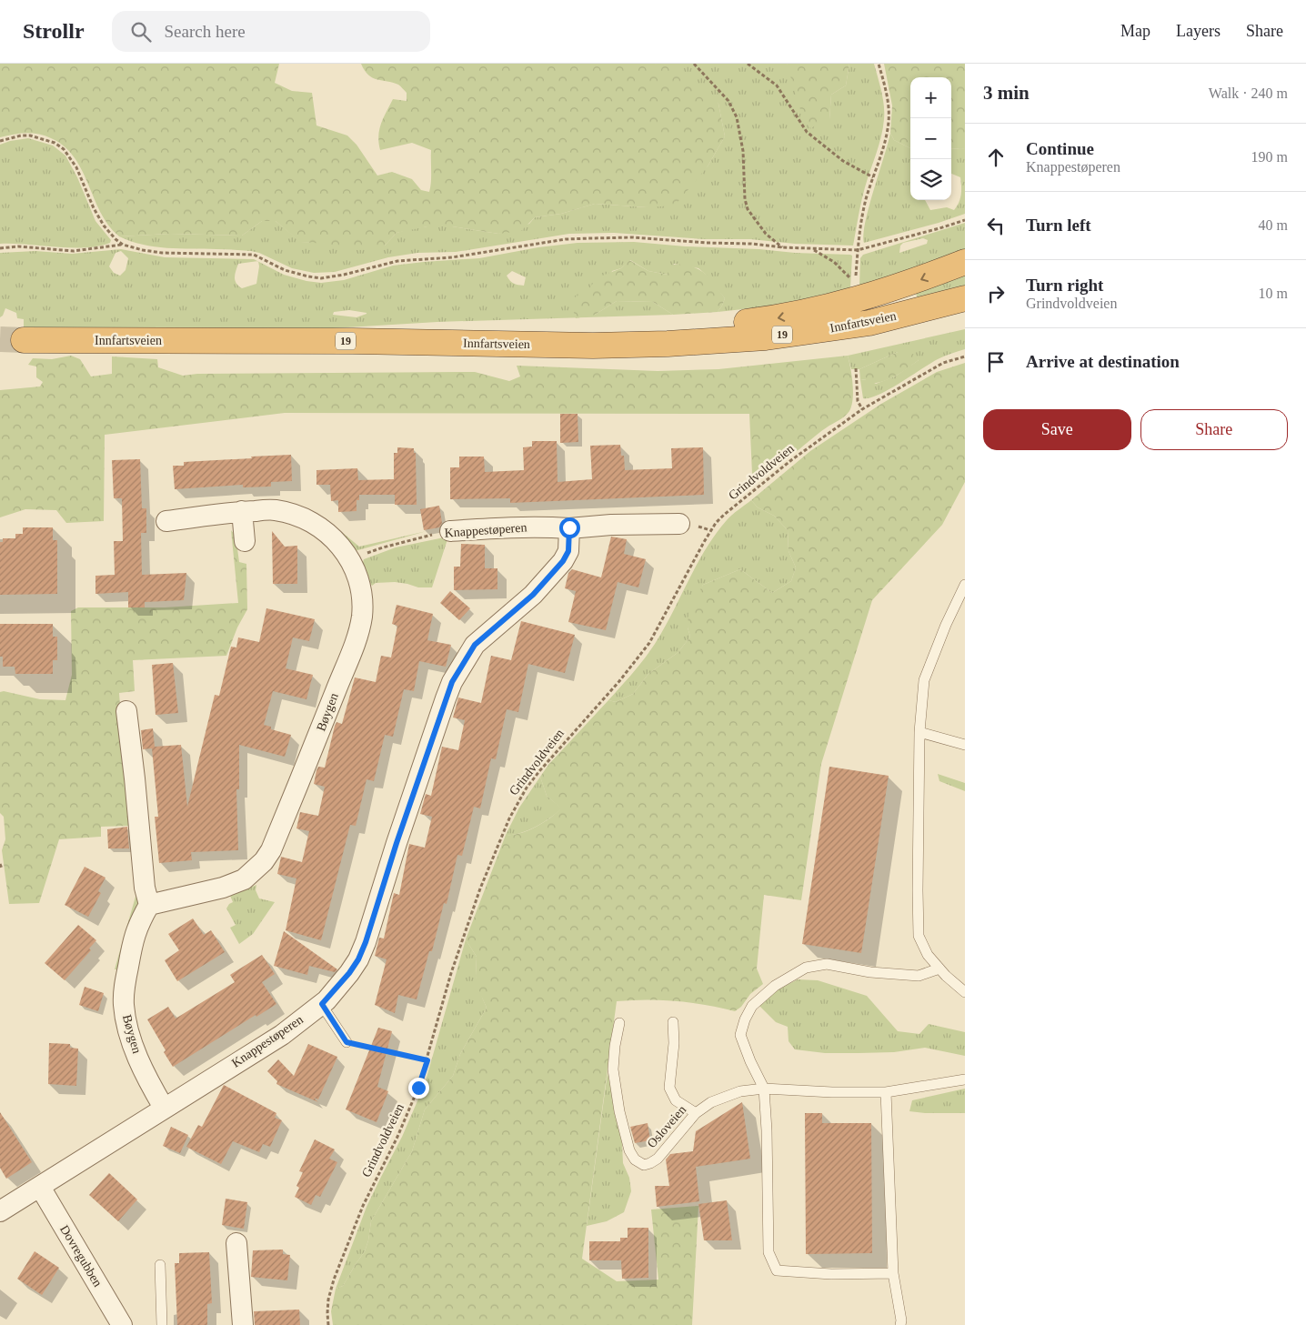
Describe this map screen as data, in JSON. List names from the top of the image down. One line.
{"streets":{"highway":["Innfartsveien","19"],"street":["Knappestøperen","Bøygen","Dovregubben"],"lane":["Osloveien"],"path":["Grindvoldveien"]},"crossings":[["Knappestøperen","Bøygen"],["Knappestøperen","Dovregubben"]],"page":{"header":"Strollr","search":"Search here","nav":["Map","Layers","Share"],"heading":["3 min","Walk · 240 m"],"map_buttons":["+","−"],"list":[["Continue","Knappestøperen","190 m"],["Turn left","40 m"],["Turn right","Grindvoldveien","10 m"],"Arrive at destination"],"buttons":["Save","Share"]}}
